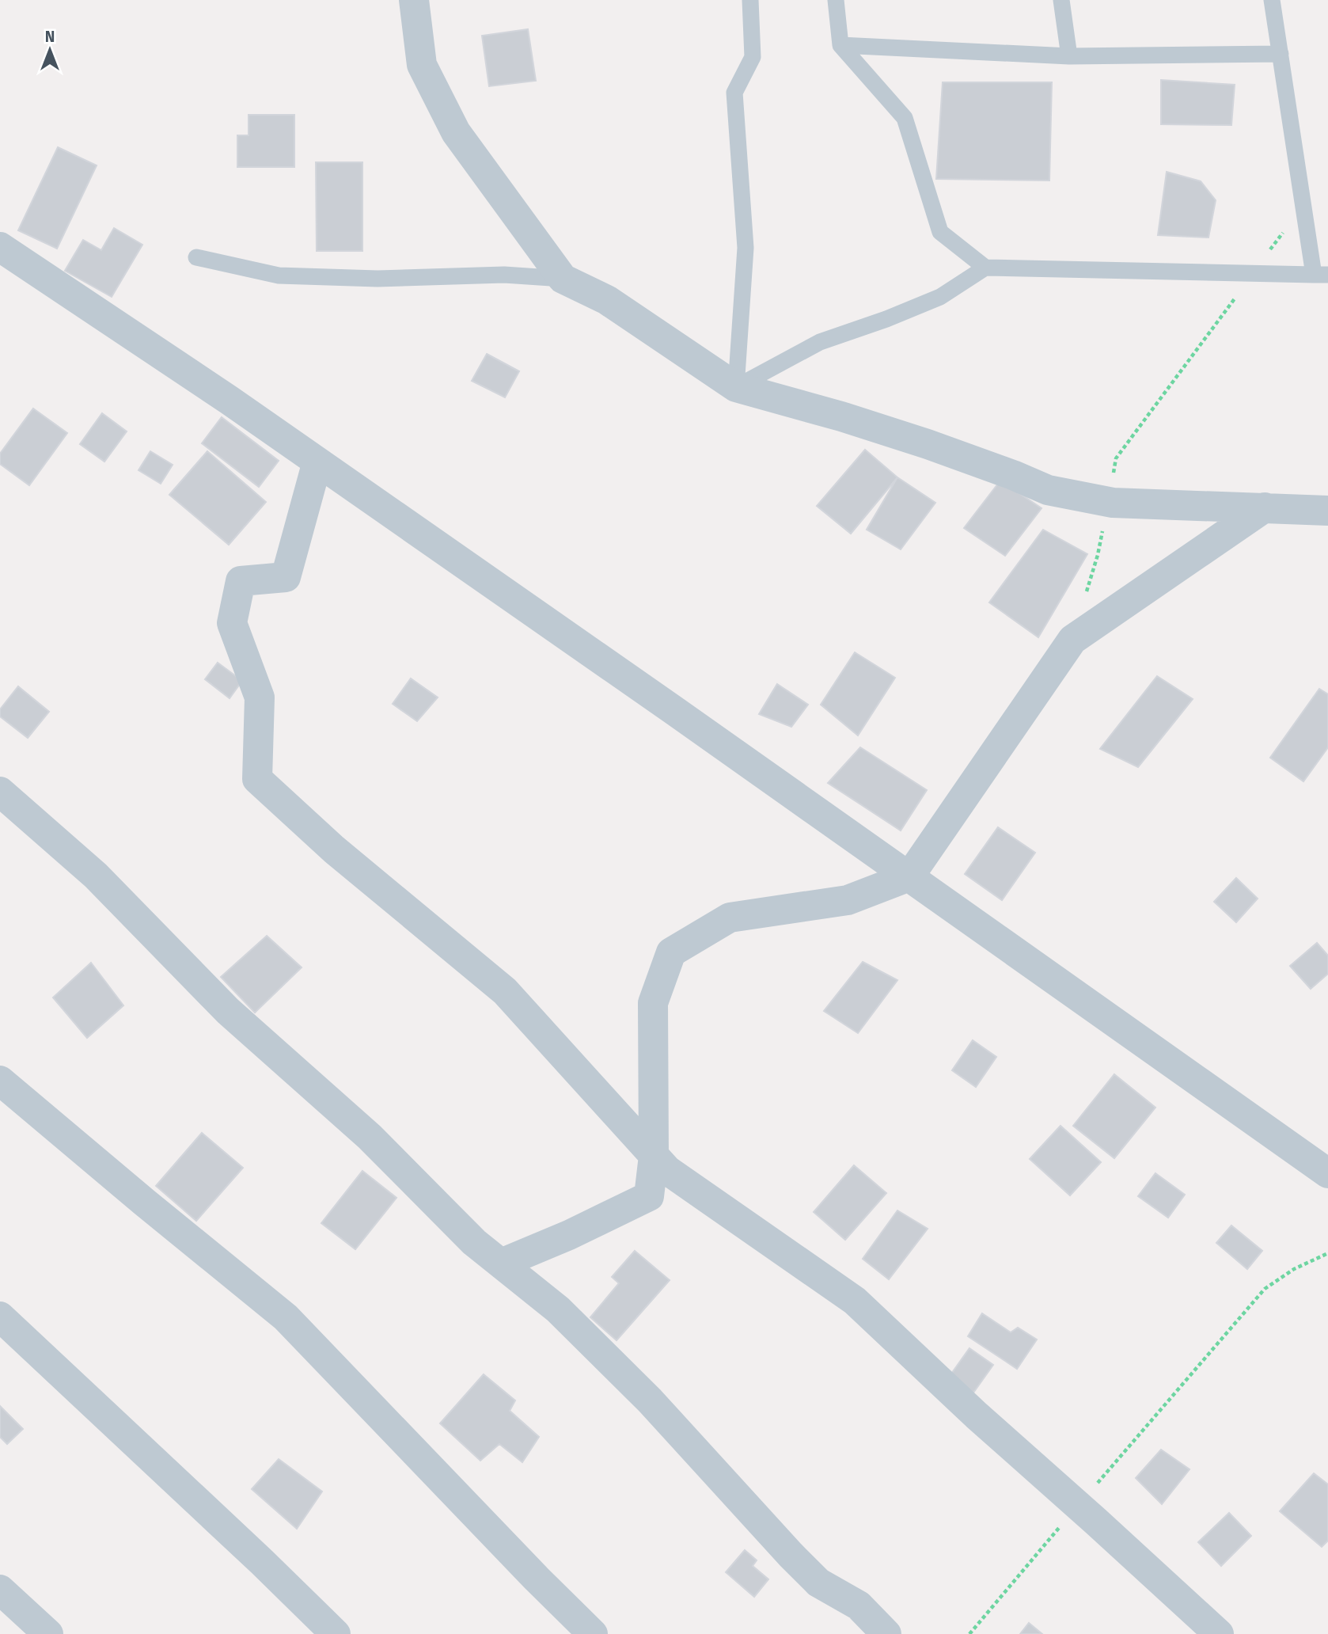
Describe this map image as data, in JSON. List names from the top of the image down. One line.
{"north":"top"}
